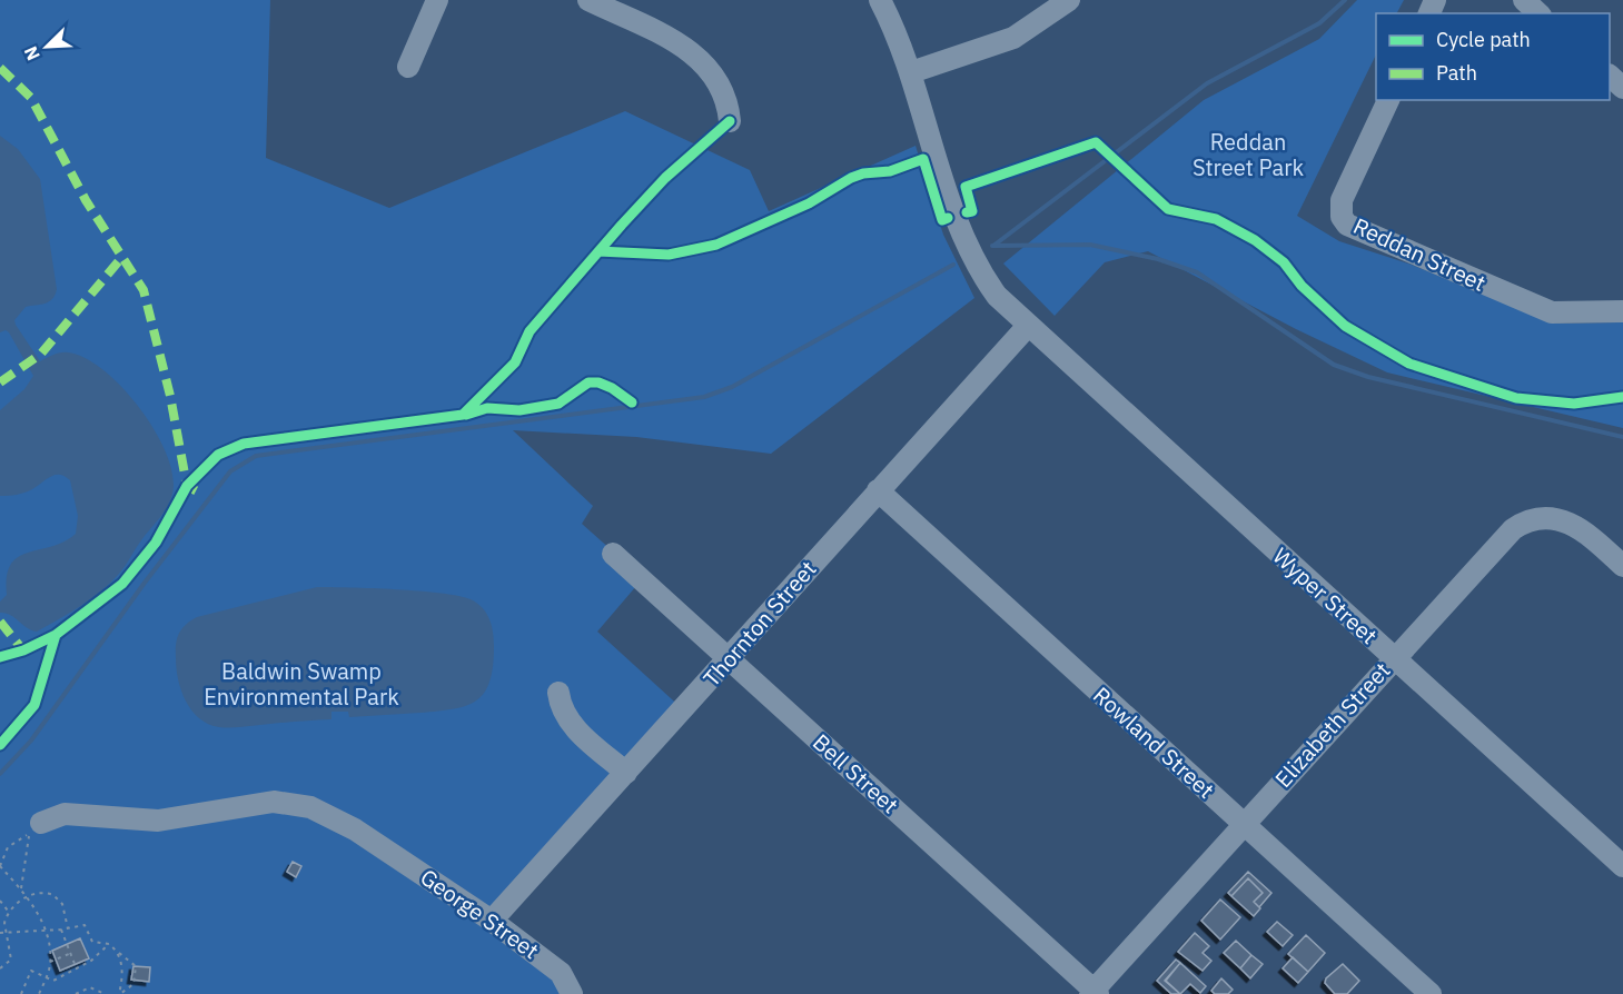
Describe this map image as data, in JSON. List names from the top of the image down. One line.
{"streets":{"street":["Reddan Street","Wyper Street","Thornton Street","Elizabeth Street","Rowland Street","Bell Street","George Street"]},"crossings":[["Wyper Street","Thornton Street"],["Wyper Street","Elizabeth Street"],["Thornton Street","Rowland Street"],["Thornton Street","Bell Street"],["Thornton Street","George Street"],["Elizabeth Street","Rowland Street"],["Elizabeth Street","Bell Street"]],"parks":["Reddan Street Park","Baldwin Swamp Environmental Park"],"legend":["Cycle path","Path"],"north":"bottom left"}
